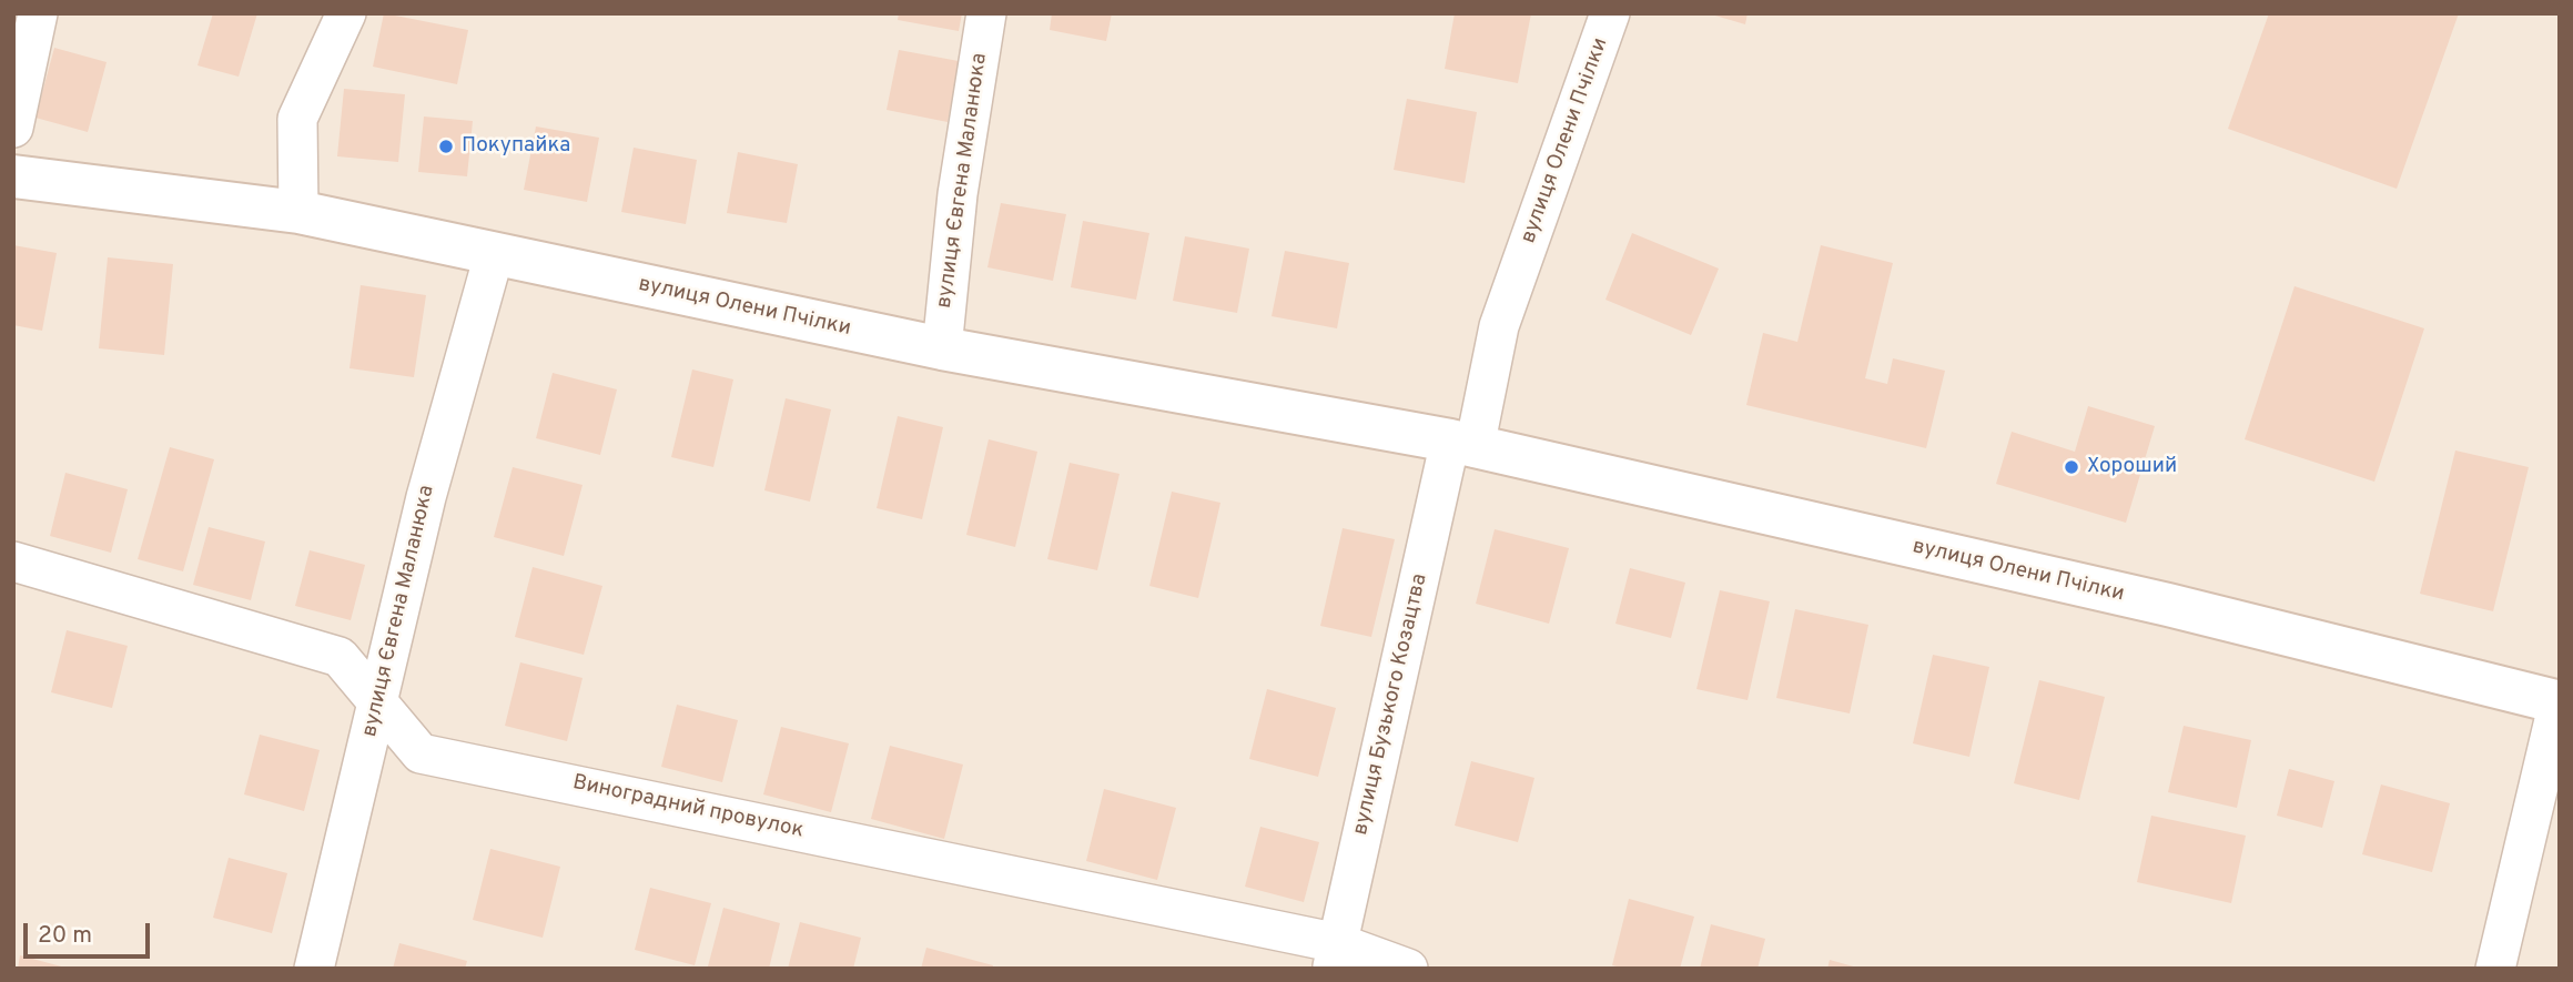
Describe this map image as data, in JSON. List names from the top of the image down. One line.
{"streets":{"street":["вулиця Олени Пчілки","вулиця Євгена Маланюка","вулиця Бузького Козацтва","Виноградний провулок"]},"crossings":[["вулиця Олени Пчілки","вулиця Євгена Маланюка"],["вулиця Олени Пчілки","вулиця Бузького Козацтва"],["вулиця Євгена Маланюка","Виноградний провулок"],["вулиця Бузького Козацтва","Виноградний провулок"]],"places":["Покупайка","Хороший"],"scale_bar":"20 m"}
